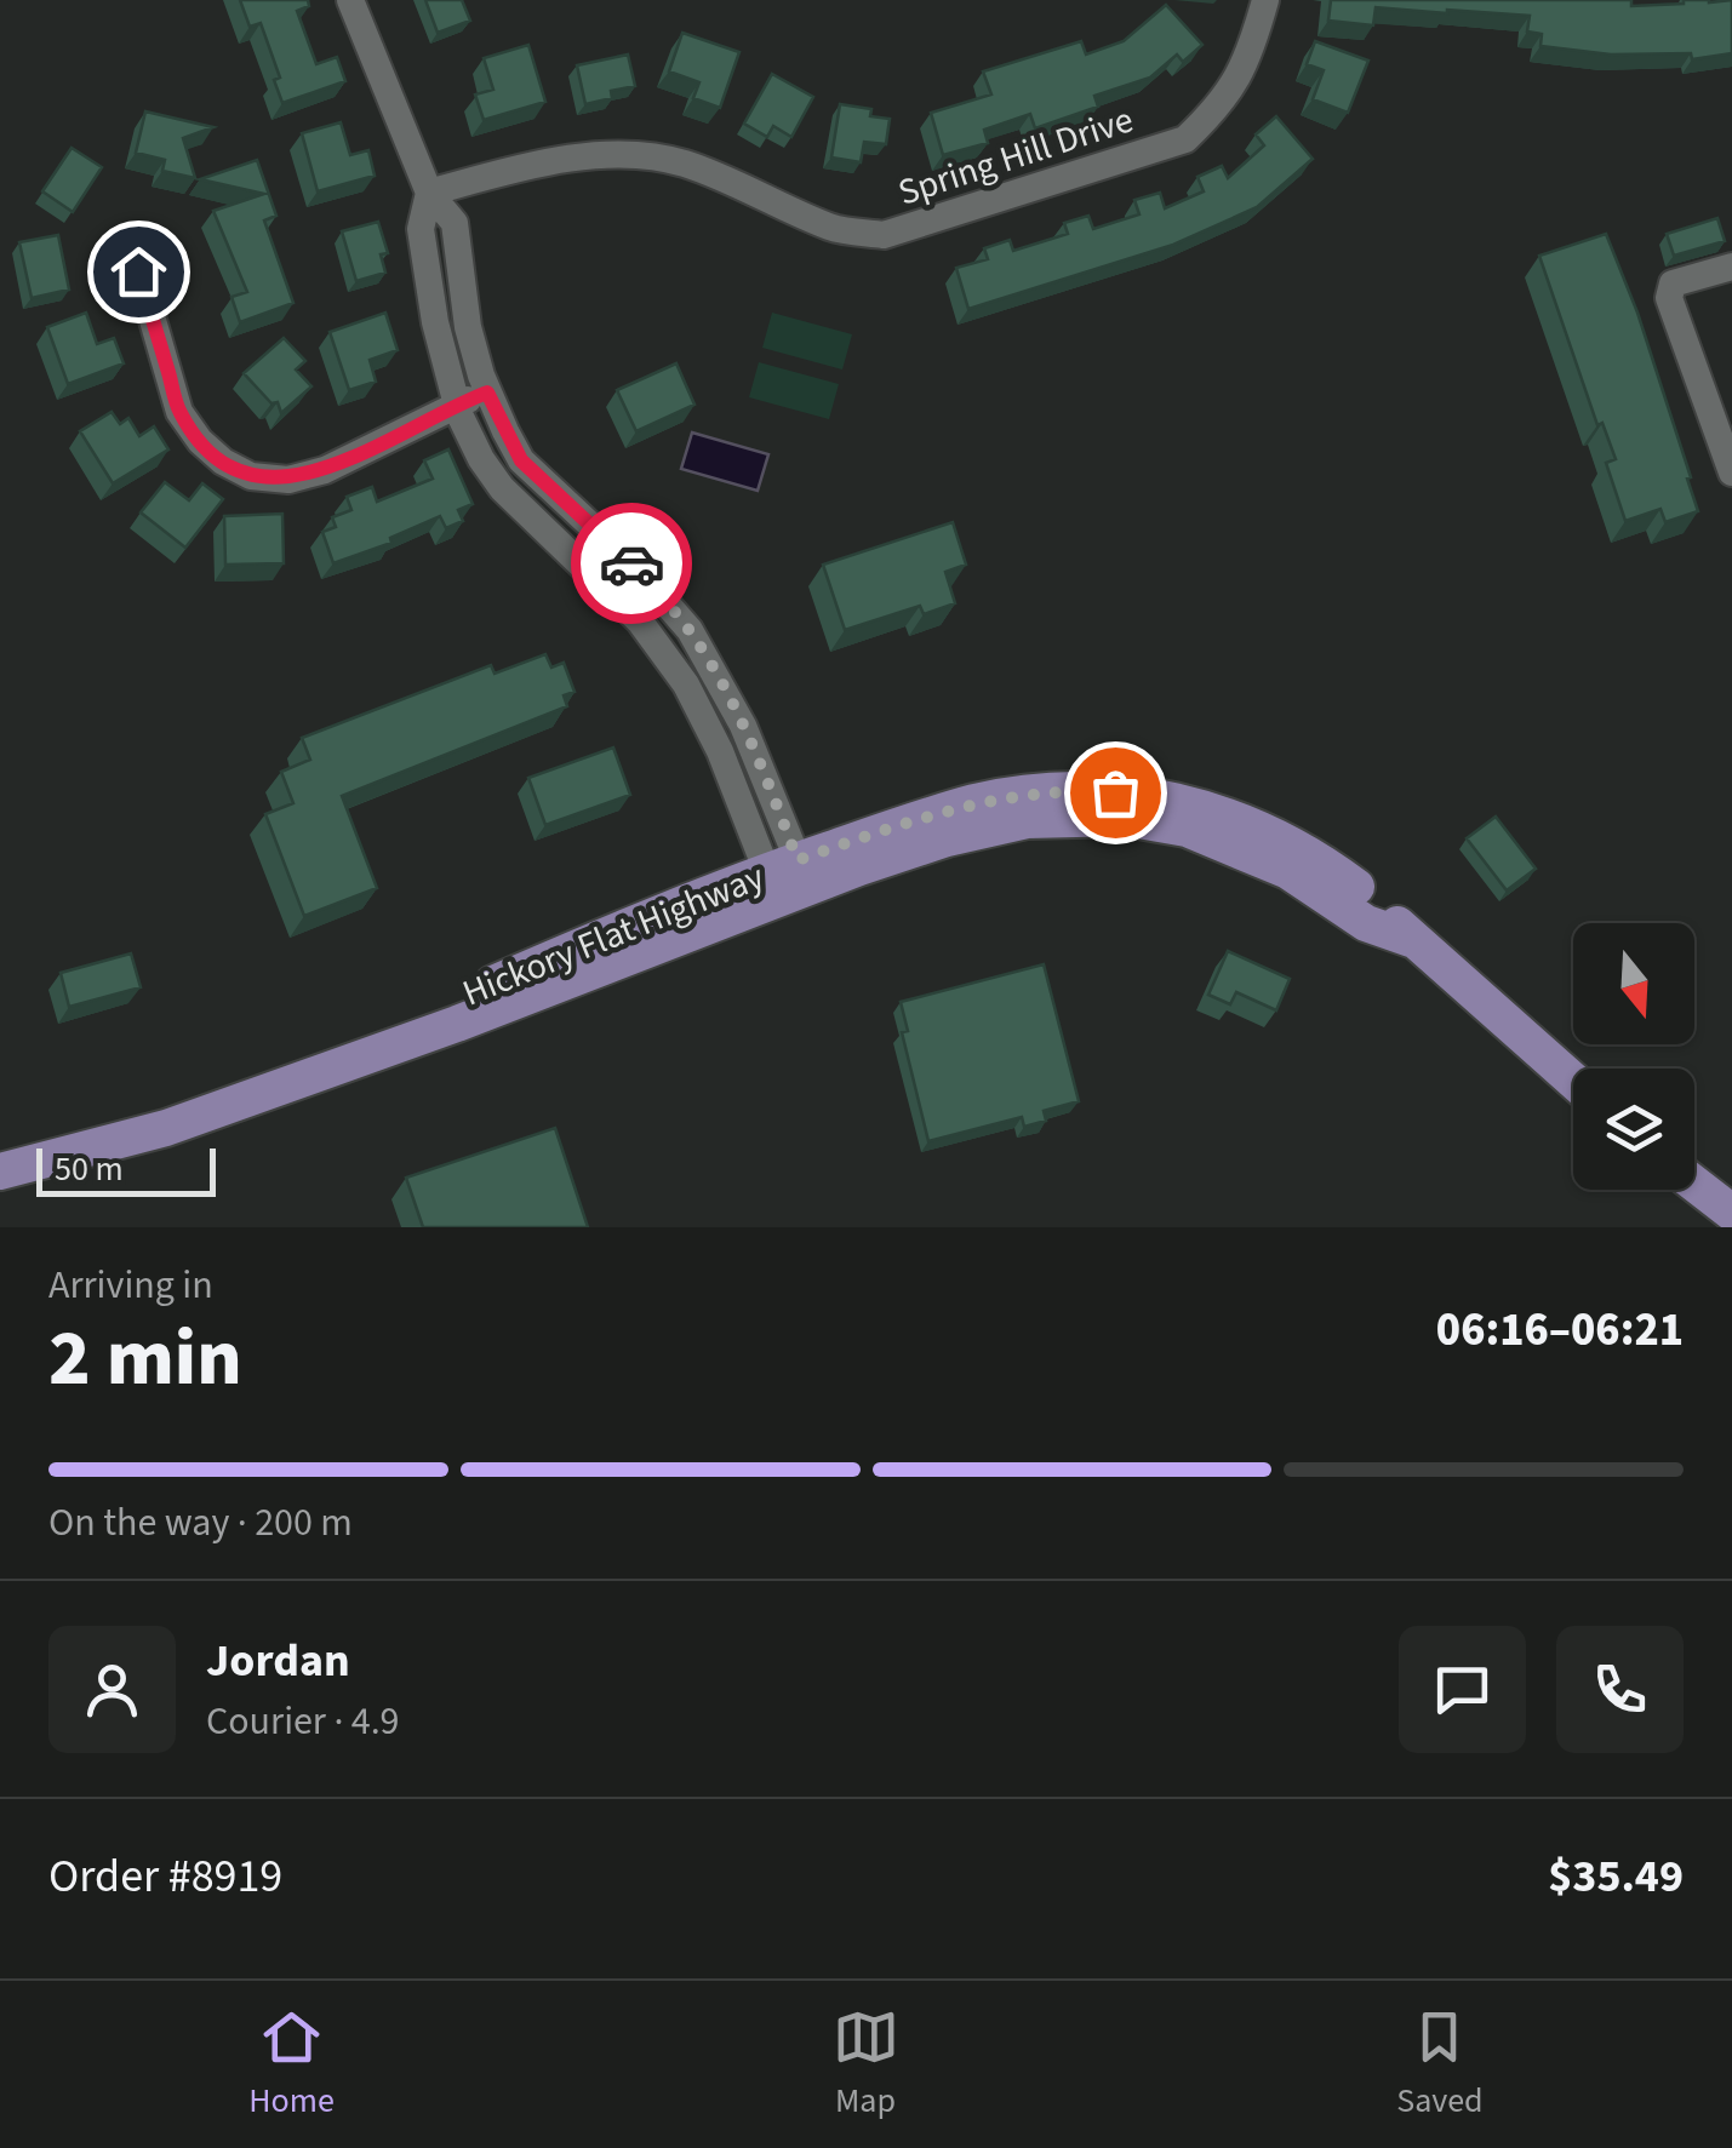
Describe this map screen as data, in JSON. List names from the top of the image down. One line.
{"streets":{"main road":["Hickory Flat Highway"],"street":["Spring Hill Drive"]},"scale_bar":"50 m","north":"bottom","page":{"scale":"50 m","heading":["2 min","Arriving in","06:16–06:21"],"panel":["Jordan","Courier · 4.9","Order #8919","$35.49"],"bar":"On the way · 200 m","tabs":["Home","Map","Saved"]}}
